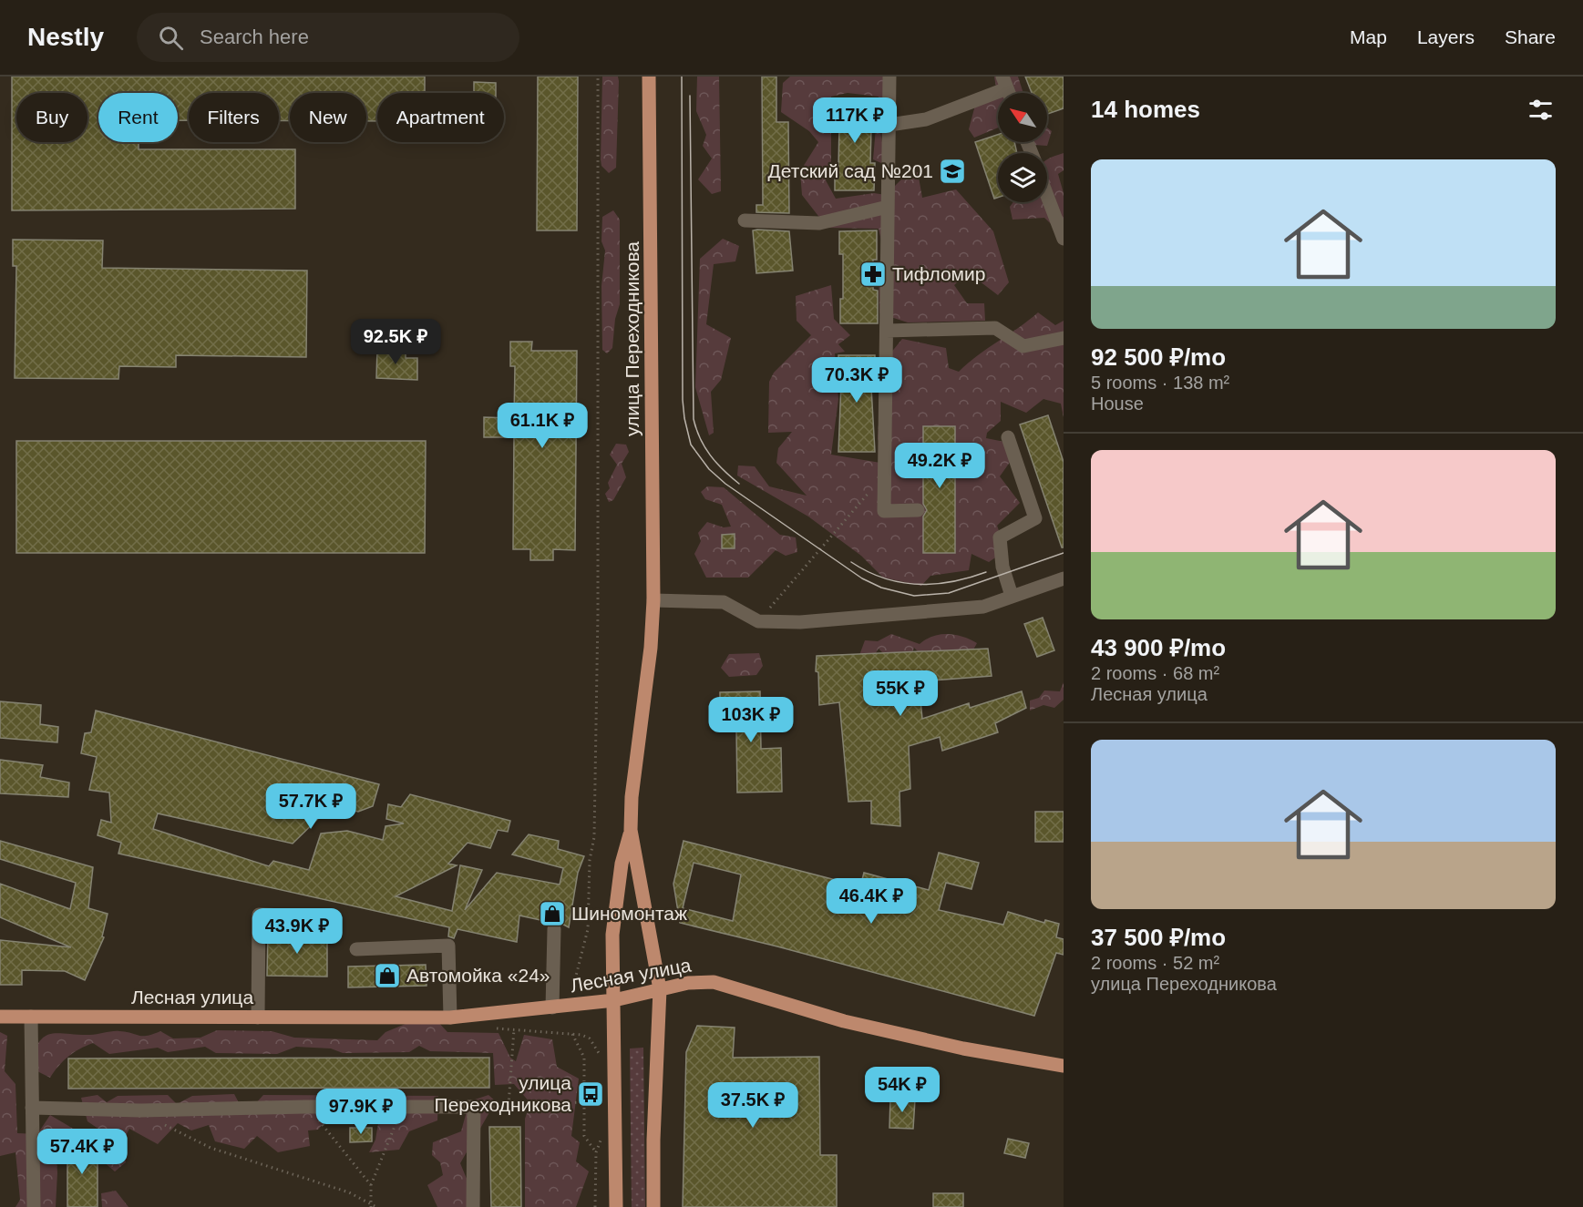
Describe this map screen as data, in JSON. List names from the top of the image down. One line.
{"streets":{"main road":["улица Переходникова","Лесная улица"]},"places":{"school or university":["Детский сад №201"],"pharmacy":["Тифломир"],"shop":["Шиномонтаж","Автомойка «24»"],"bus stop":["улица Переходникова"]},"north":"top left","page":{"header":"Nestly","search":"Search here","nav":["Map","Layers","Share"],"heading":"14 homes","chip":["Buy","Rent","Filters","New","Apartment"],"price":["117K ₽","92.5K ₽","70.3K ₽","61.1K ₽","49.2K ₽","55K ₽","103K ₽","57.7K ₽","46.4K ₽","43.9K ₽","54K ₽","37.5K ₽","97.9K ₽","57.4K ₽"],"list":[{"name":"92 500 ₽/mo","note":"5 rooms · 138 m² · House"},{"name":"43 900 ₽/mo","note":"2 rooms · 68 m² · Лесная улица"},{"name":"37 500 ₽/mo","note":"2 rooms · 52 m² · улица Переходникова"}]}}
